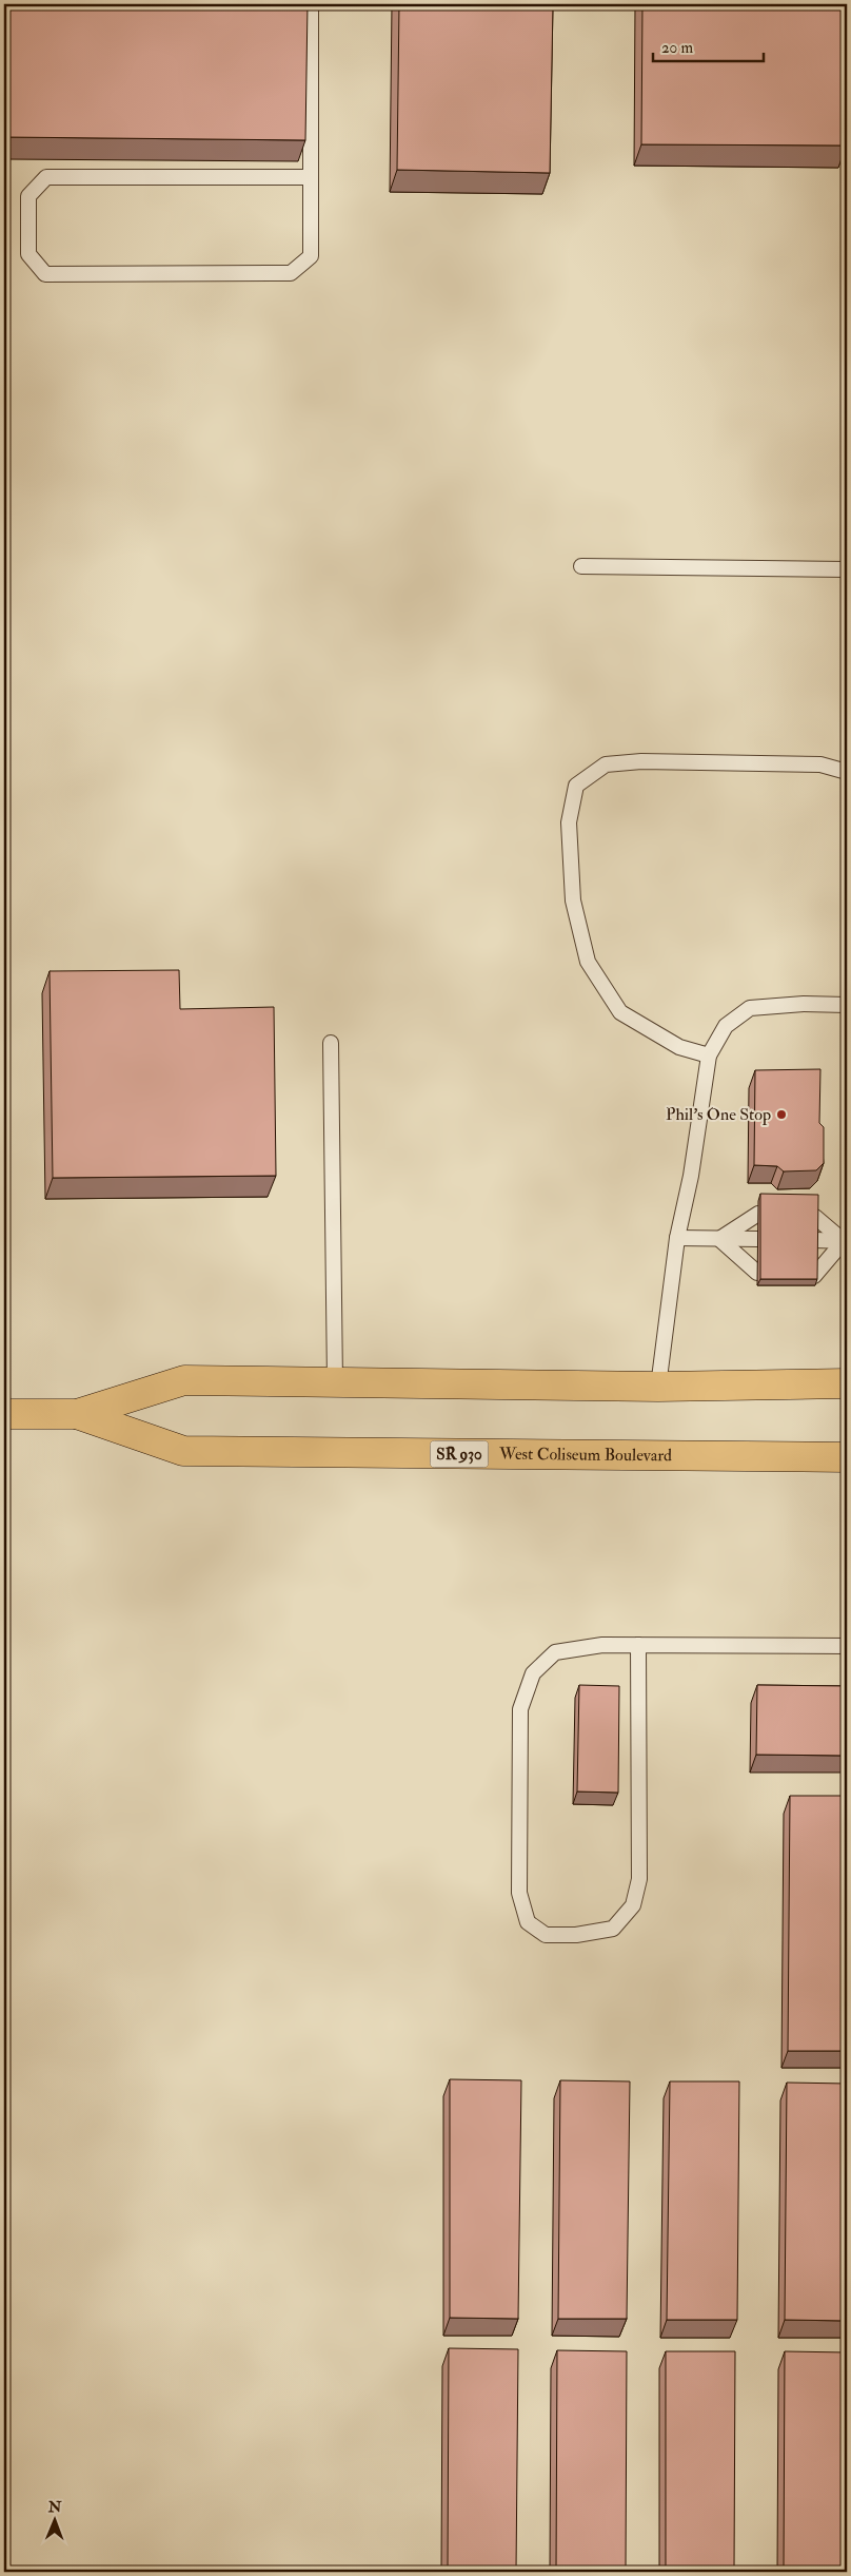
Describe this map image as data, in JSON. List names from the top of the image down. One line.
{"streets":{"highway":["SR 930","West Coliseum Boulevard"]},"places":["Phil's One Stop"],"scale_bar":"20 m","north":"top"}
